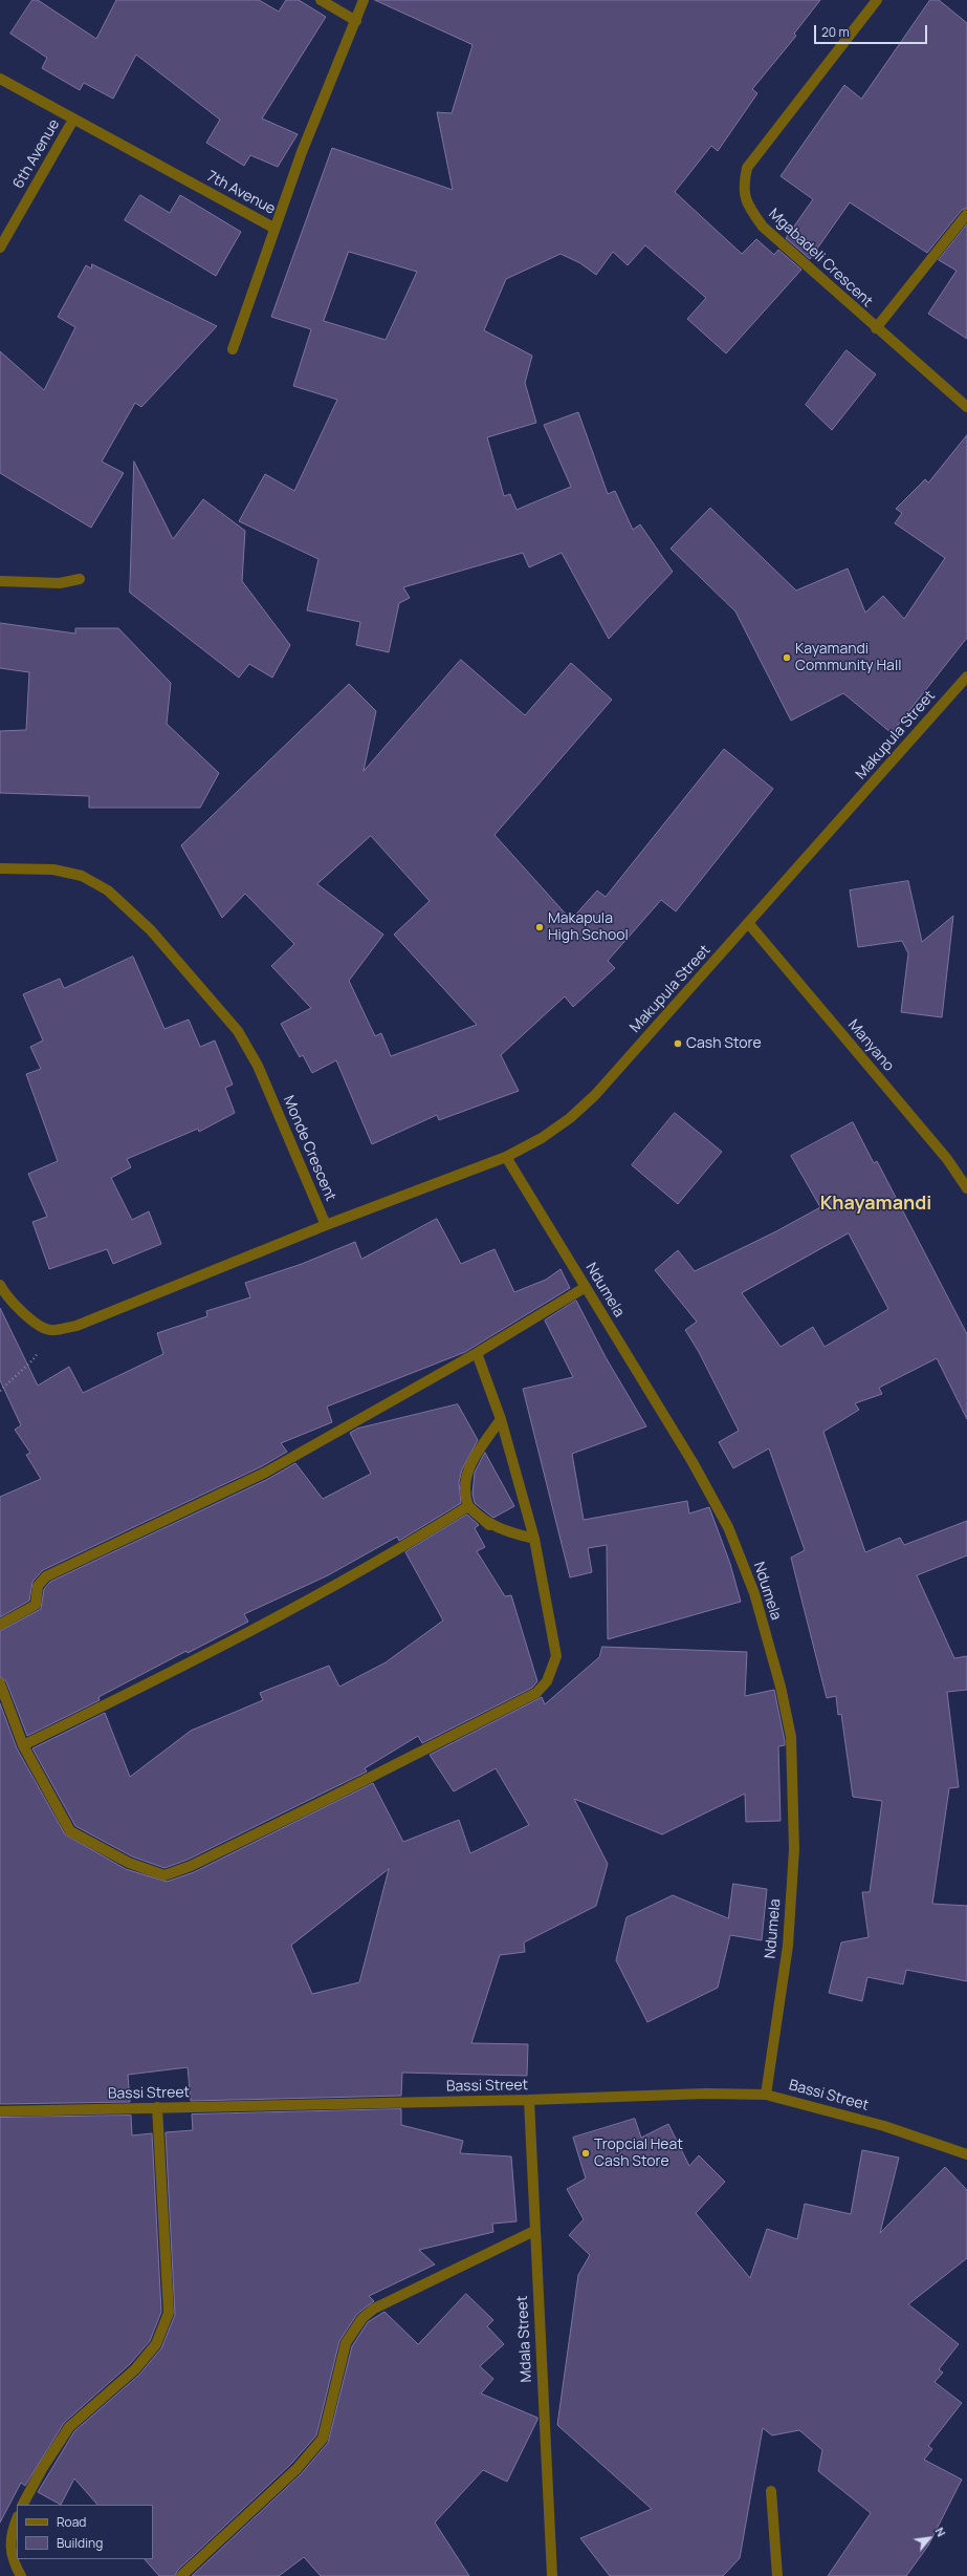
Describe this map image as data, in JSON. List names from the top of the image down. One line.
{"streets":{"street":["6th Avenue","7th Avenue","Mgabadeli Crescent","Makupula Street","Manyano","Monde Crescent","Ndumela","Bassi Street","Mdala Street"]},"crossings":[["6th Avenue","7th Avenue"],["Makupula Street","Manyano"],["Makupula Street","Monde Crescent"],["Makupula Street","Ndumela"],["Ndumela","Bassi Street"],["Bassi Street","Mdala Street"]],"districts":["Khayamandi"],"places":["Kayamandi Community Hall","Makapula High School","Cash Store","Tropcial Heat Cash Store"],"legend":["Road","Building"],"scale_bar":"20 m","north":"top right"}
